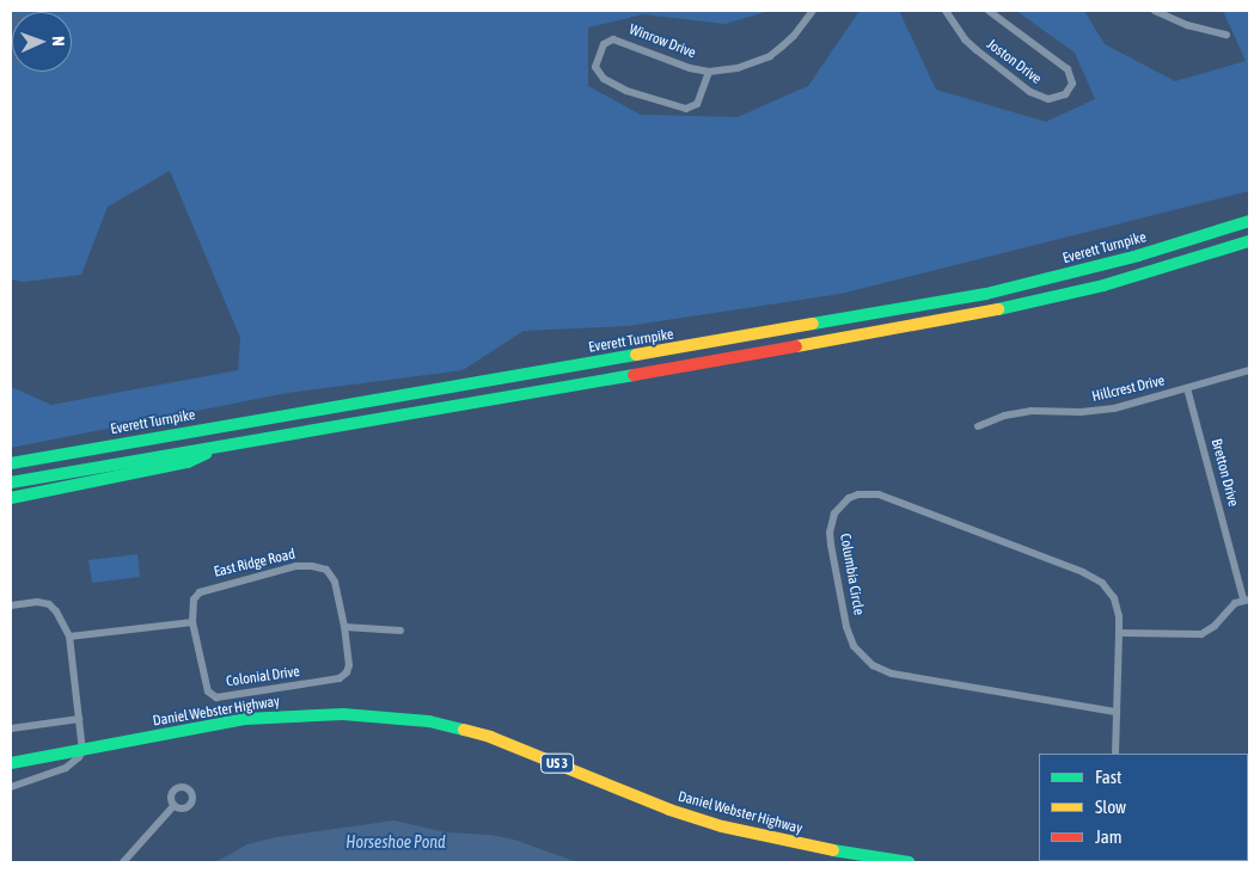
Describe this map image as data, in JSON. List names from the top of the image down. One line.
{"streets":{"main road":["Everett Turnpike","Daniel Webster Highway","US 3"],"street":["Winrow Drive","Joston Drive","Hillcrest Drive","Bretton Drive","East Ridge Road","Columbia Circle","Colonial Drive"]},"crossings":[["Hillcrest Drive","Bretton Drive"],["East Ridge Road","Colonial Drive"]],"water":["Horseshoe Pond"],"legend":["Fast","Slow","Jam"],"north":"right"}
